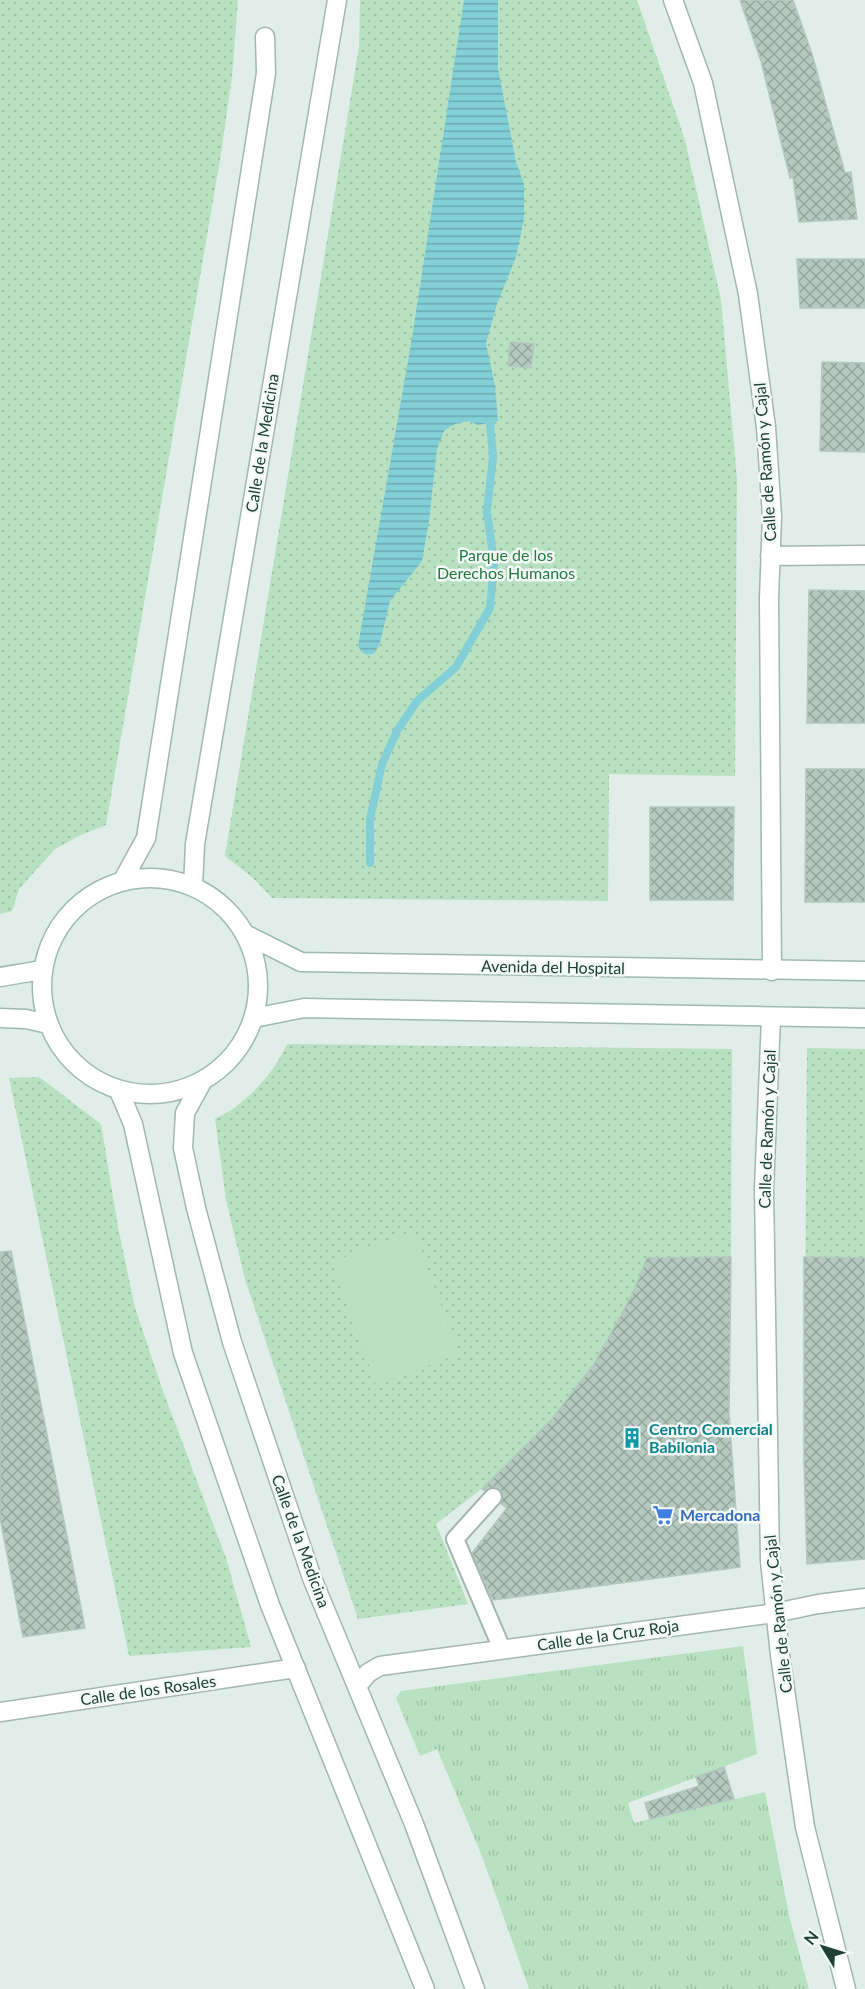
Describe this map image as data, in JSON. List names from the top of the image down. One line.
{"streets":{"street":["Calle de la Medicina","Calle de Ramón y Cajal","Avenida del Hospital","Calle de la Cruz Roja","Calle de los Rosales"]},"crossings":[["Calle de la Medicina","Calle de la Cruz Roja"],["Calle de Ramón y Cajal","Avenida del Hospital"],["Calle de Ramón y Cajal","Calle de la Cruz Roja"]],"parks":["Parque de los Derechos Humanos"],"places":{"building":["Centro Comercial Babilonia"],"supermarket":["Mercadona"]},"north":"top left"}
